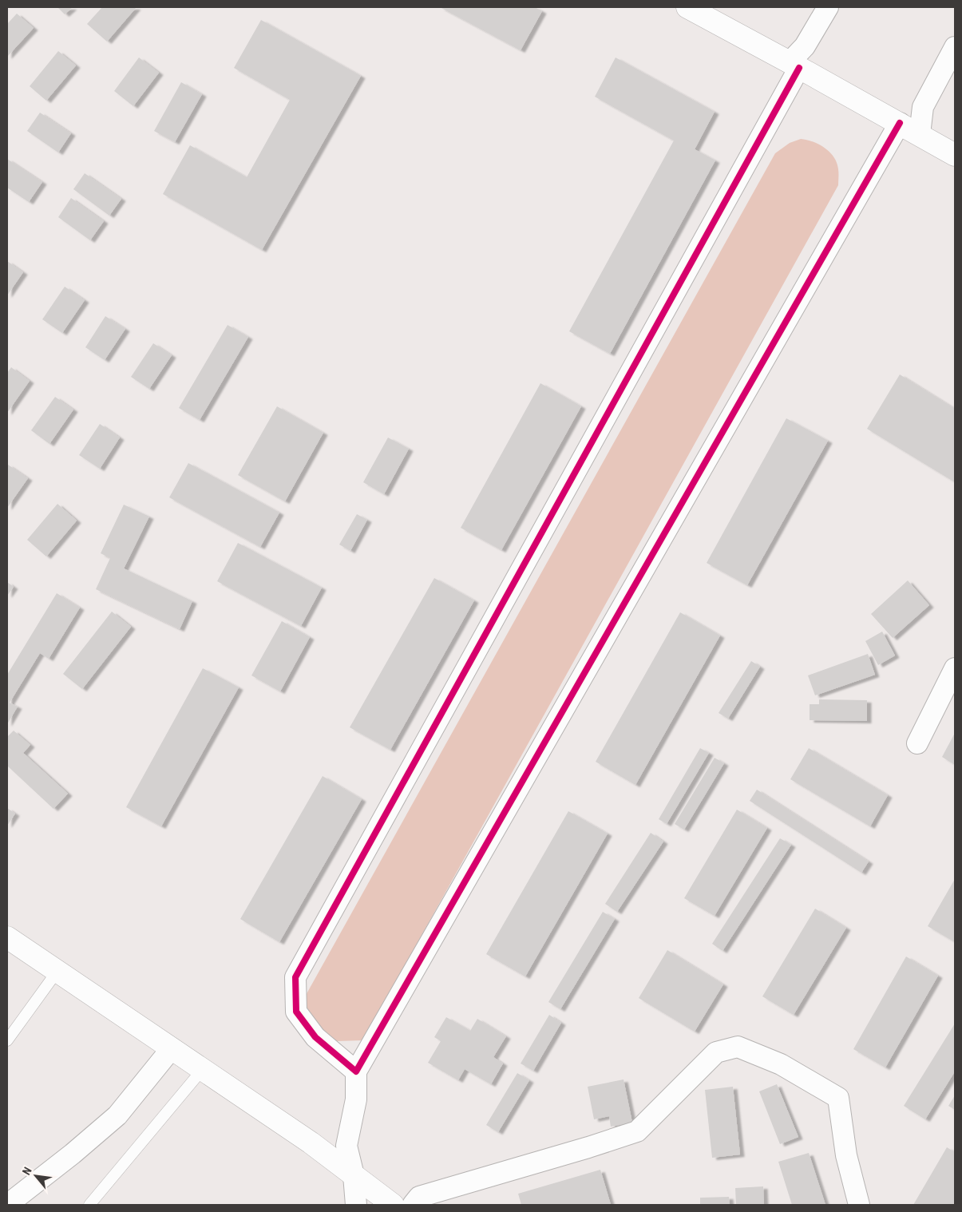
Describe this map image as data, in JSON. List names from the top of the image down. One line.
{"north":"top left"}
